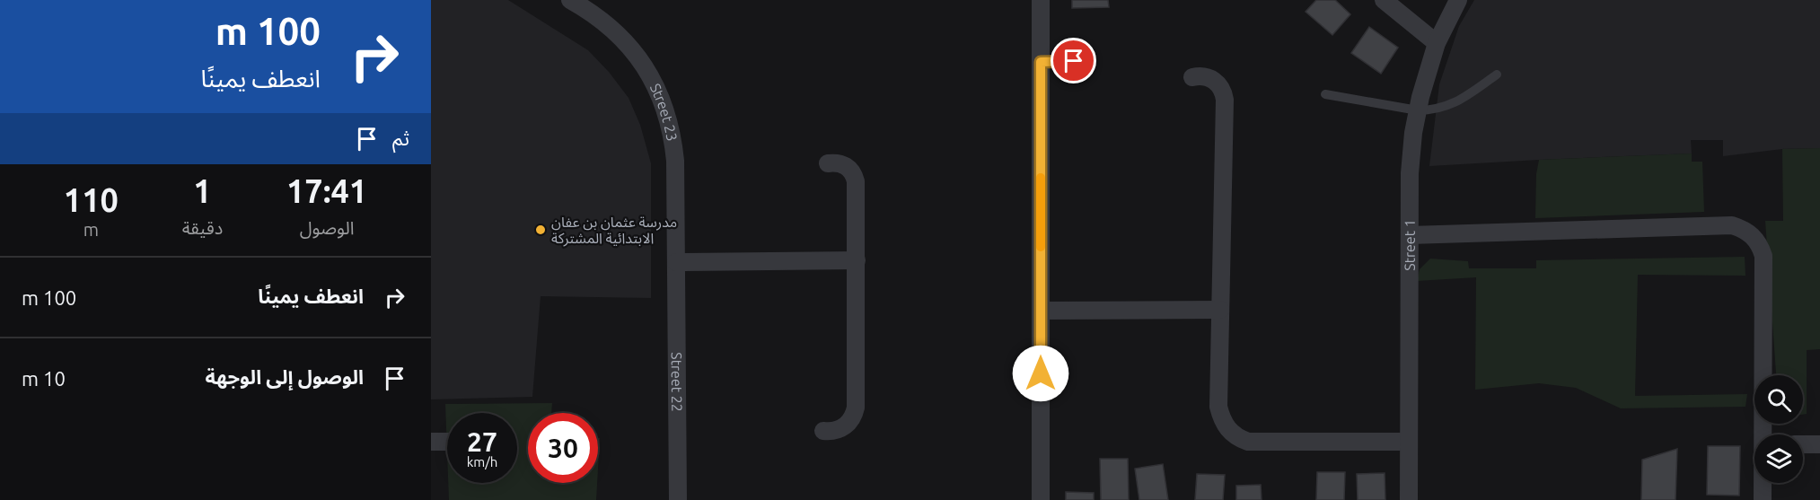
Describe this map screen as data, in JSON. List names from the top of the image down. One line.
{"streets":{"street":["Street 23","Street 1","Street 22"]},"crossings":[["Street 23","Street 22"]],"places":["مدرسة عثمان بن عفان الابتدائية المشتركة"],"page":{"turn":["100 m","انعطف يمينًا"],"then":"ثم","eta":["17:41","الوصول","1","دقيقة","110","m"],"list":[{"name":"انعطف يمينًا","value":"100 m"},{"name":"الوصول إلى الوجهة","value":"10 m"}],"speed":"27 km/h","limit":"30"}}
